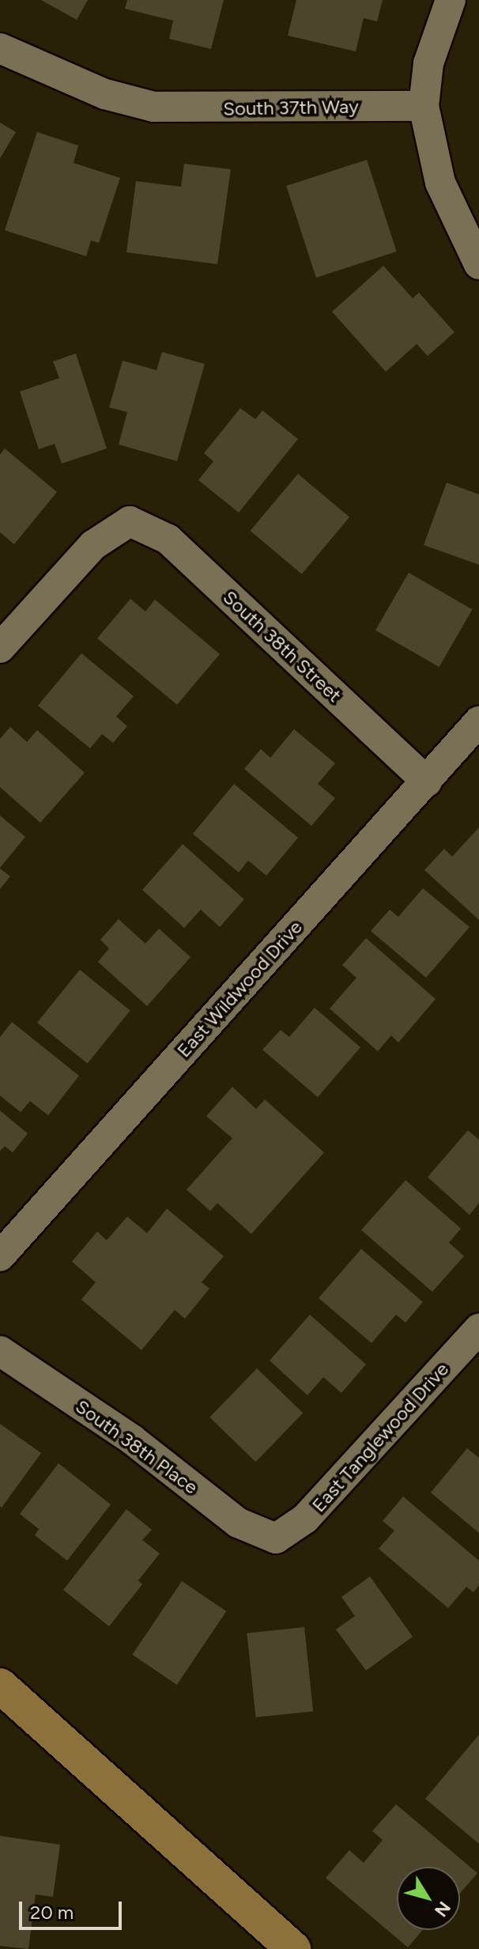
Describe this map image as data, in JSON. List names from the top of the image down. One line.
{"streets":{"street":["South 37th Way","South 38th Street","East Wildwood Drive","East Tanglewood Drive","South 38th Place"]},"crossings":[["South 38th Street","East Wildwood Drive"],["East Tanglewood Drive","South 38th Place"]],"scale_bar":"20 m","north":"bottom right"}
